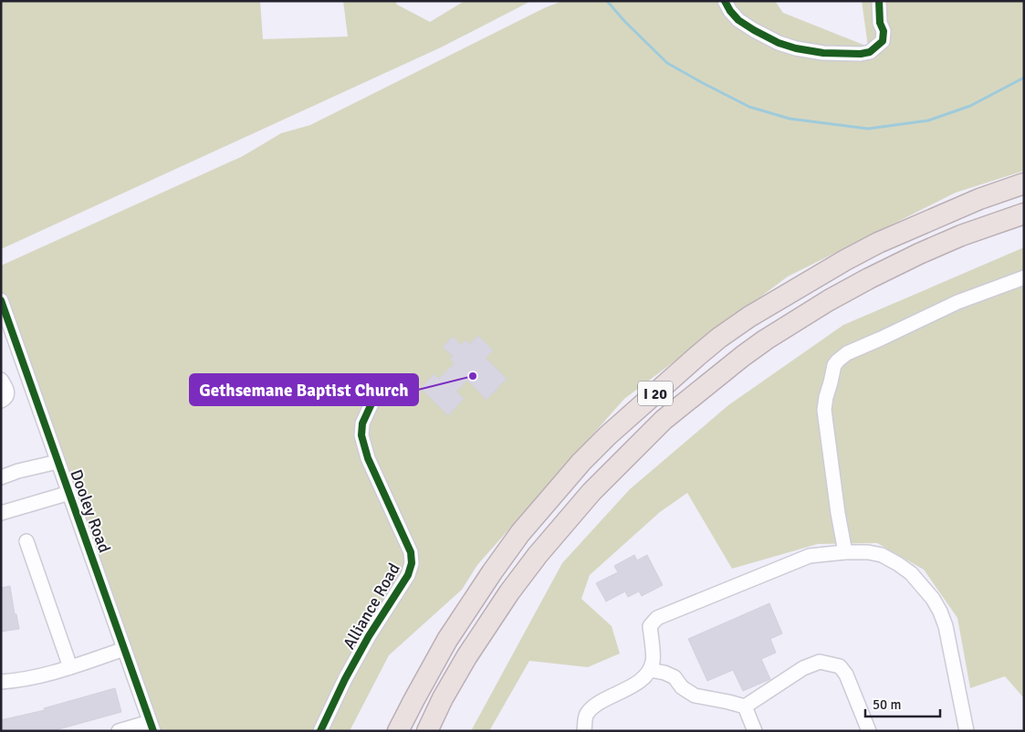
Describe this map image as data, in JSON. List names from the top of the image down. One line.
{"streets":{"highway":["I 20"],"street":["Dooley Road","Alliance Road"]},"places":["Gethsemane Baptist Church"],"scale_bar":"50 m"}
